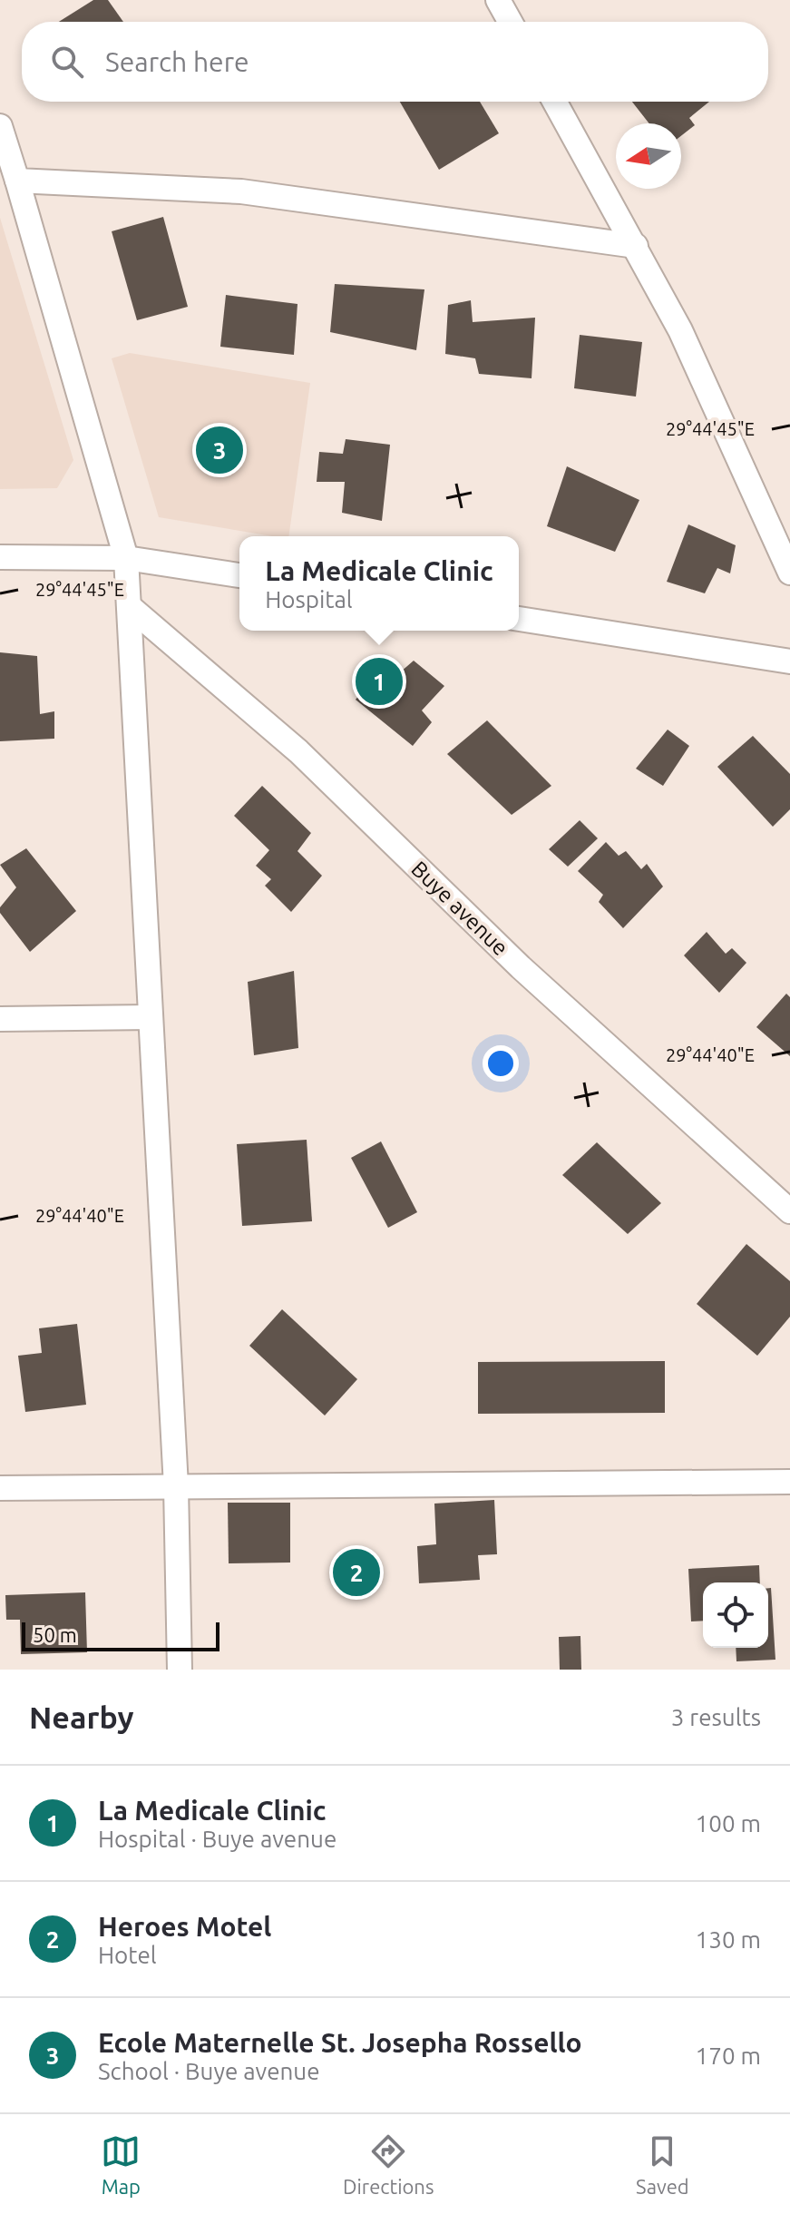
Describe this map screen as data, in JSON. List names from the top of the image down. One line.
{"streets":{"street":["Buye avenue"]},"scale_bar":"50 m","north":"left","page":{"search":"Search here","pins":["3","1","2"],"popup":["La Medicale Clinic","Hospital"],"scale":"50 m","heading":["Nearby","3 results"],"list":[{"mark":"1","name":"La Medicale Clinic","note":"Hospital · Buye avenue","value":"100 m"},{"mark":"2","name":"Heroes Motel","note":"Hotel","value":"130 m"},{"mark":"3","name":"Ecole Maternelle St. Josepha Rossello","note":"School · Buye avenue","value":"170 m"}],"nav":["Map","Directions","Saved"]},"coordinates":["29°44'45\"E","29°44'40\"E"]}
